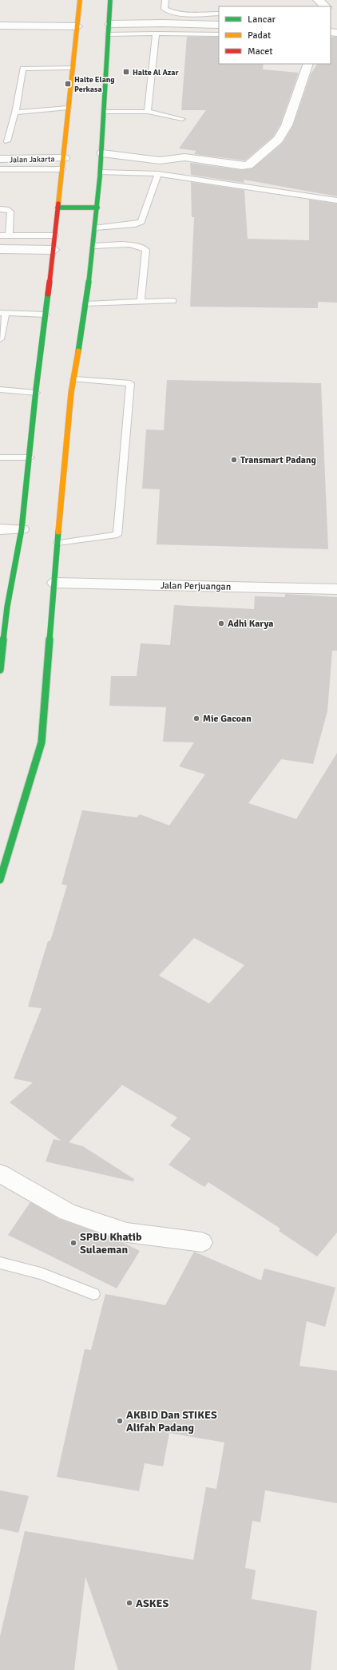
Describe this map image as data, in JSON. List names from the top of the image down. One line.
{"streets":{"street":["Jalan Jakarta","Jalan Perjuangan"]},"places":{"transit":["Halte Al Azar","Halte Elang Perkasa"],"other":["Transmart Padang","Adhi Karya","Mie Gacoan","SPBU Khatib Sulaeman","AKBID Dan STIKES Alifah Padang","ASKES"]},"legend":["Lancar","Padat","Macet"]}
